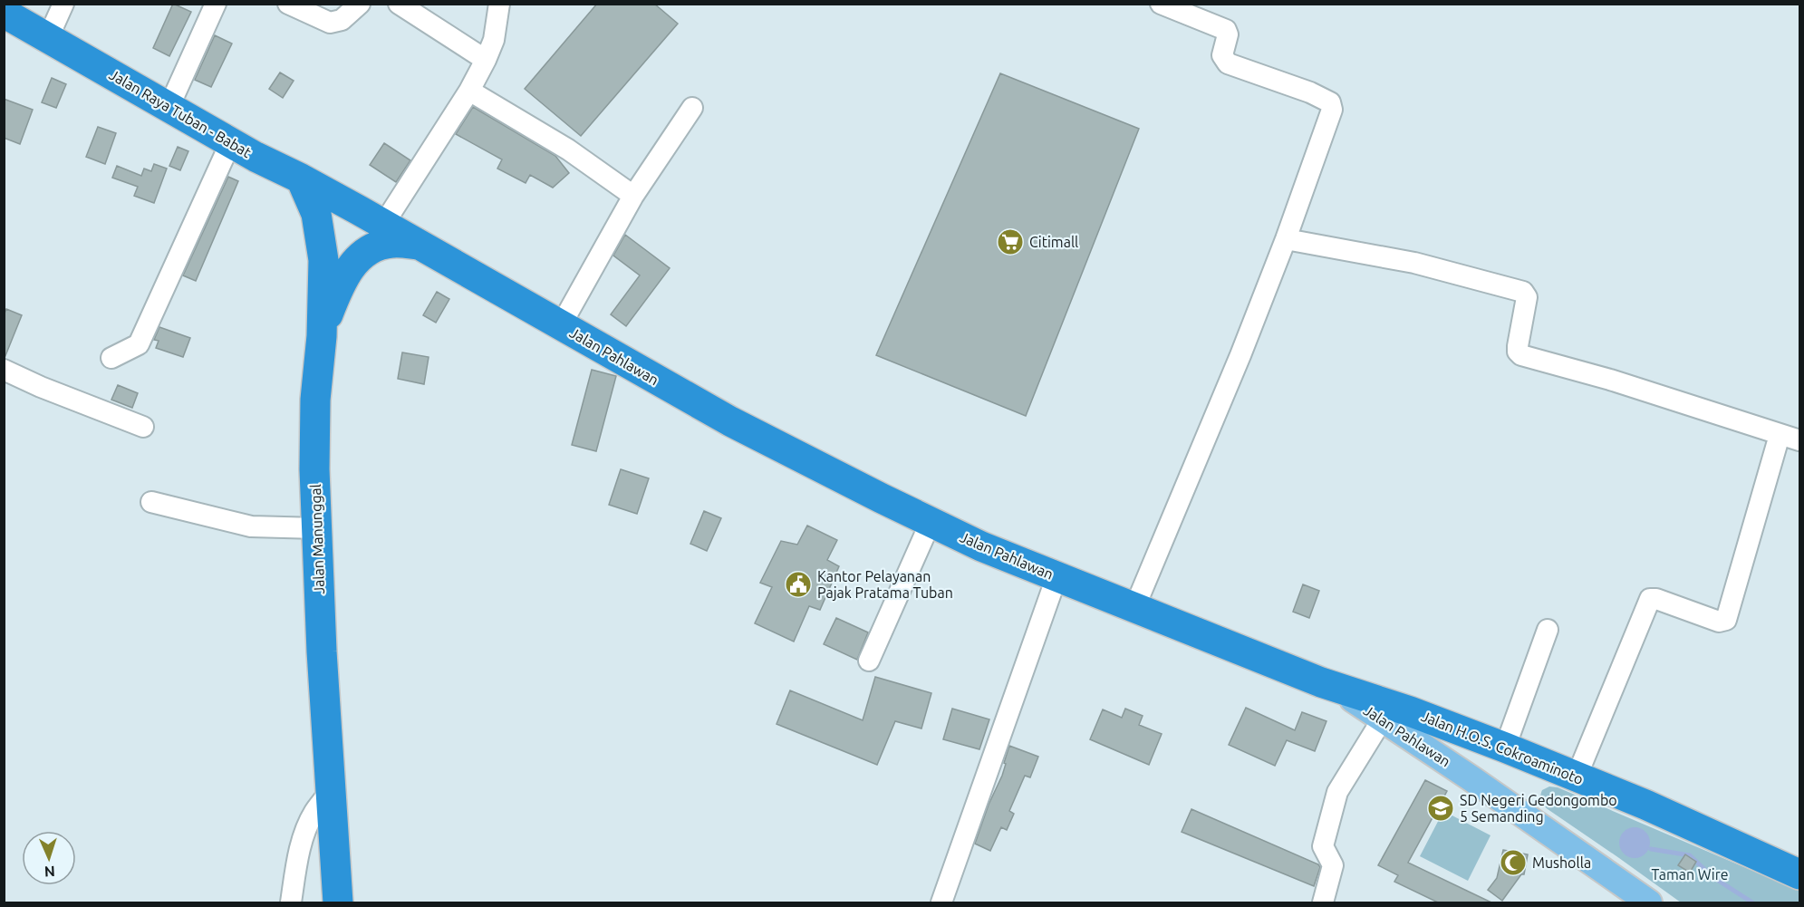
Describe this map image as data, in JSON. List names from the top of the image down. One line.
{"streets":{"highway":["Jalan Raya Tuban - Babat","Jalan Pahlawan","Jalan Manunggal","Jalan H.O.S. Cokroaminoto"]},"crossings":[["Jalan Raya Tuban - Babat","Jalan Pahlawan"],["Jalan Raya Tuban - Babat","Jalan Manunggal"],["Jalan Pahlawan","Jalan H.O.S. Cokroaminoto"]],"parks":["Taman Wire"],"places":{"supermarket":["Citimall"],"public building":["Kantor Pelayanan Pajak Pratama Tuban"],"school or university":["SD Negeri Gedongombo 5 Semanding"],"mosque":["Musholla"]},"north":"bottom"}
